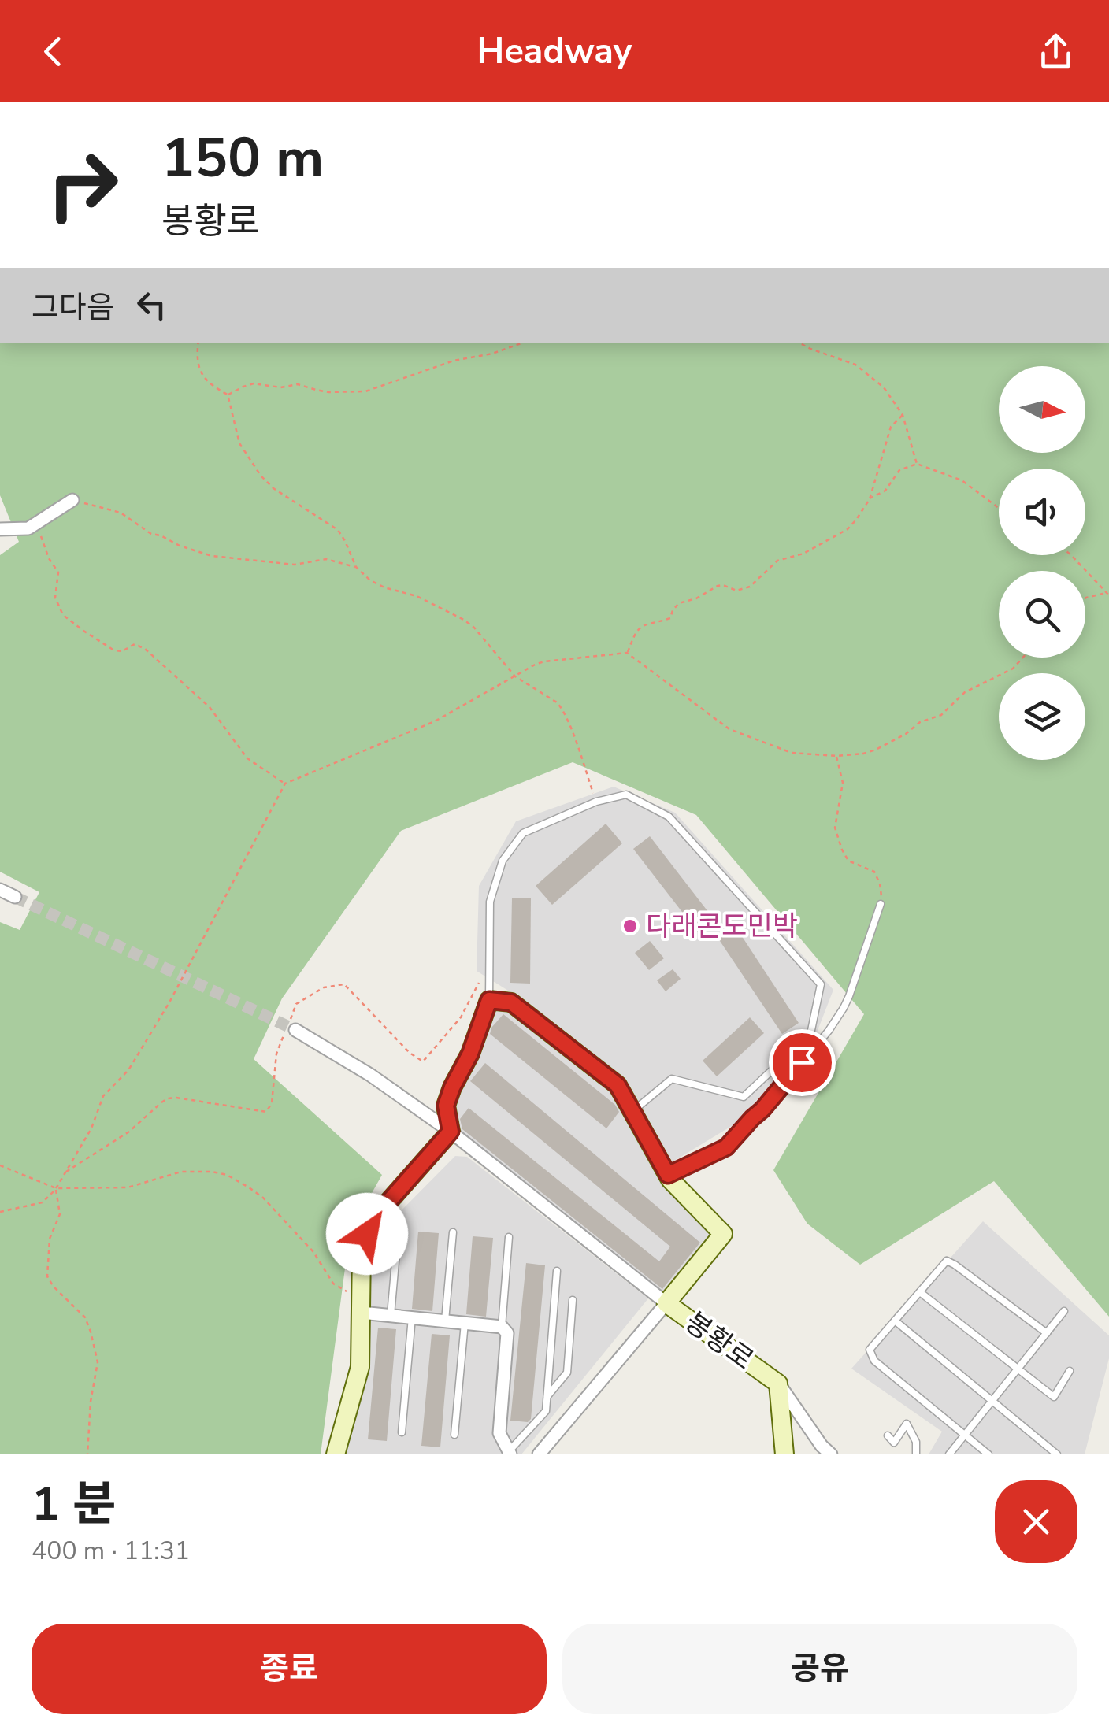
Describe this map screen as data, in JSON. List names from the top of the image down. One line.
{"streets":{"street":["봉황로"]},"places":["다래콘도민박"],"north":"right","page":{"header":"Headway","turn":["150 m","봉황로"],"then":"그다음","heading":["1 분","400 m · 11:31"],"buttons":["종료","공유"]}}
